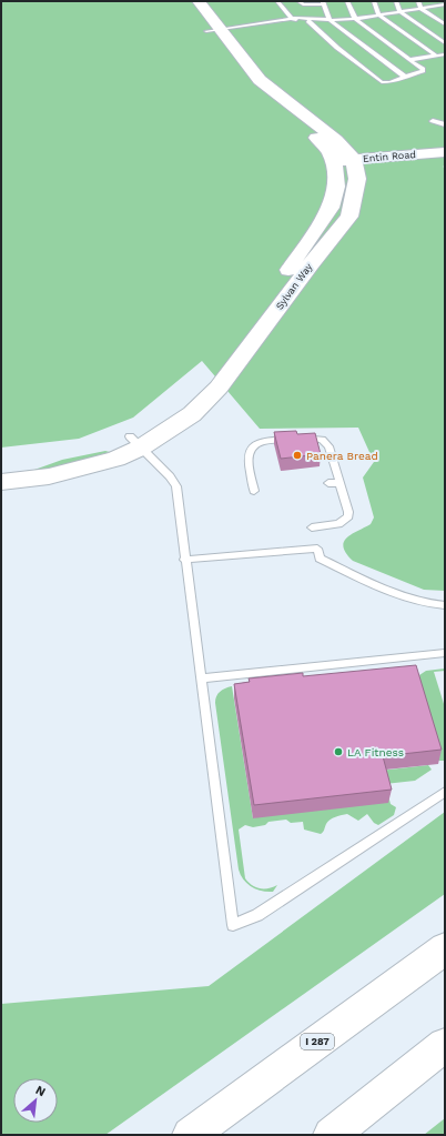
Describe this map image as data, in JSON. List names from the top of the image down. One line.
{"streets":{"main road":["Entin Road","Sylvan Way","I 287"]},"crossings":[["Entin Road","Sylvan Way"]],"places":["Panera Bread","LA Fitness"],"north":"top right"}
